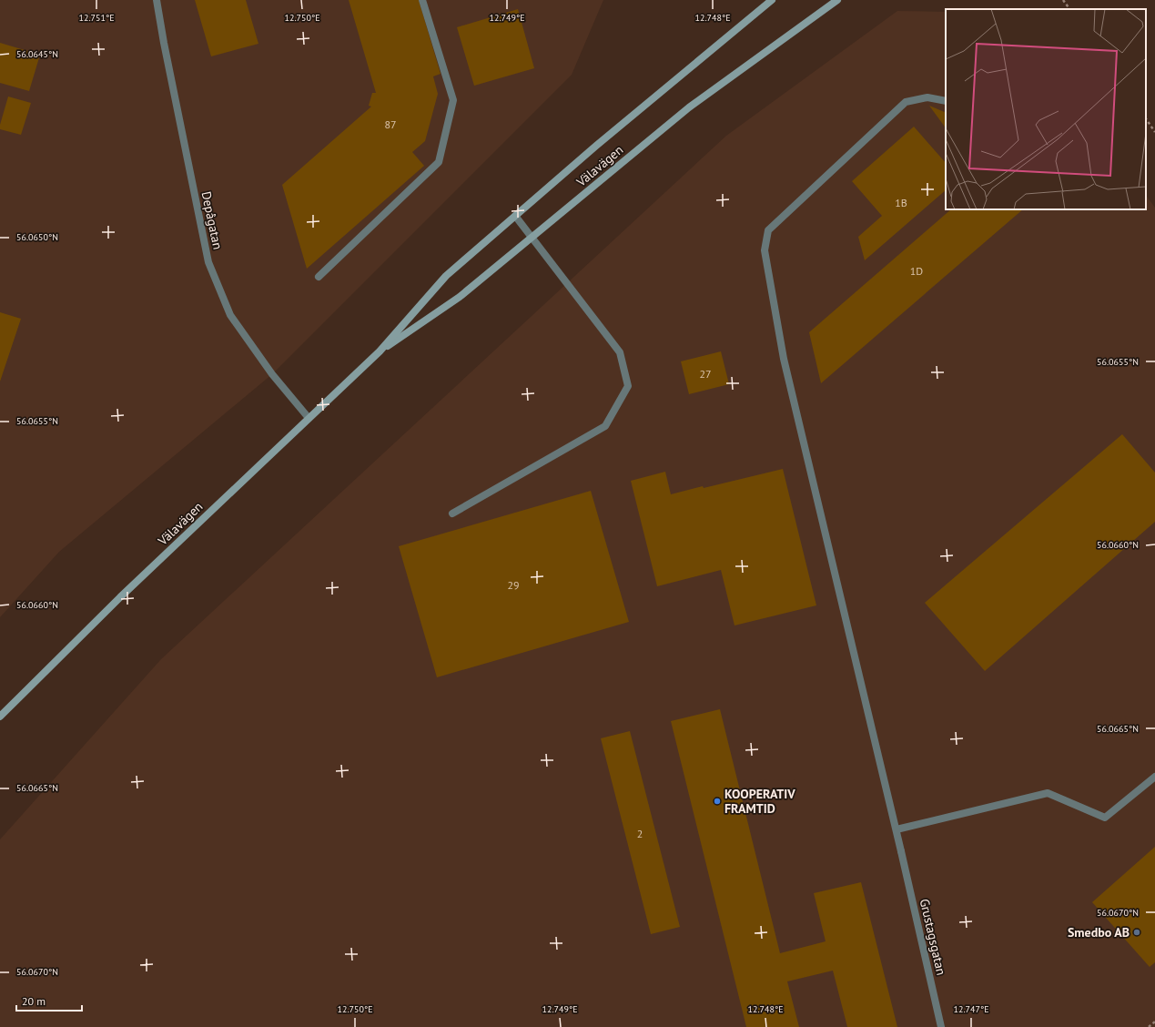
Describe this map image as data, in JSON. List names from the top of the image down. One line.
{"streets":{"main road":["Välavägen"],"street":["Depågatan","Grustagsgatan"]},"crossings":[["Välavägen","Depågatan"]],"places":["KOOPERATIV FRAMTID","Smedbo AB"],"house_numbers":["87","1B","1D","27","29","2"],"scale_bar":"20 m","coordinates":["12.751°E","12.750°E","12.749°E","12.748°E","56.0645°N","56.0650°N","56.0655°N","56.0660°N","56.0665°N","56.0670°N","12.747°E"]}
